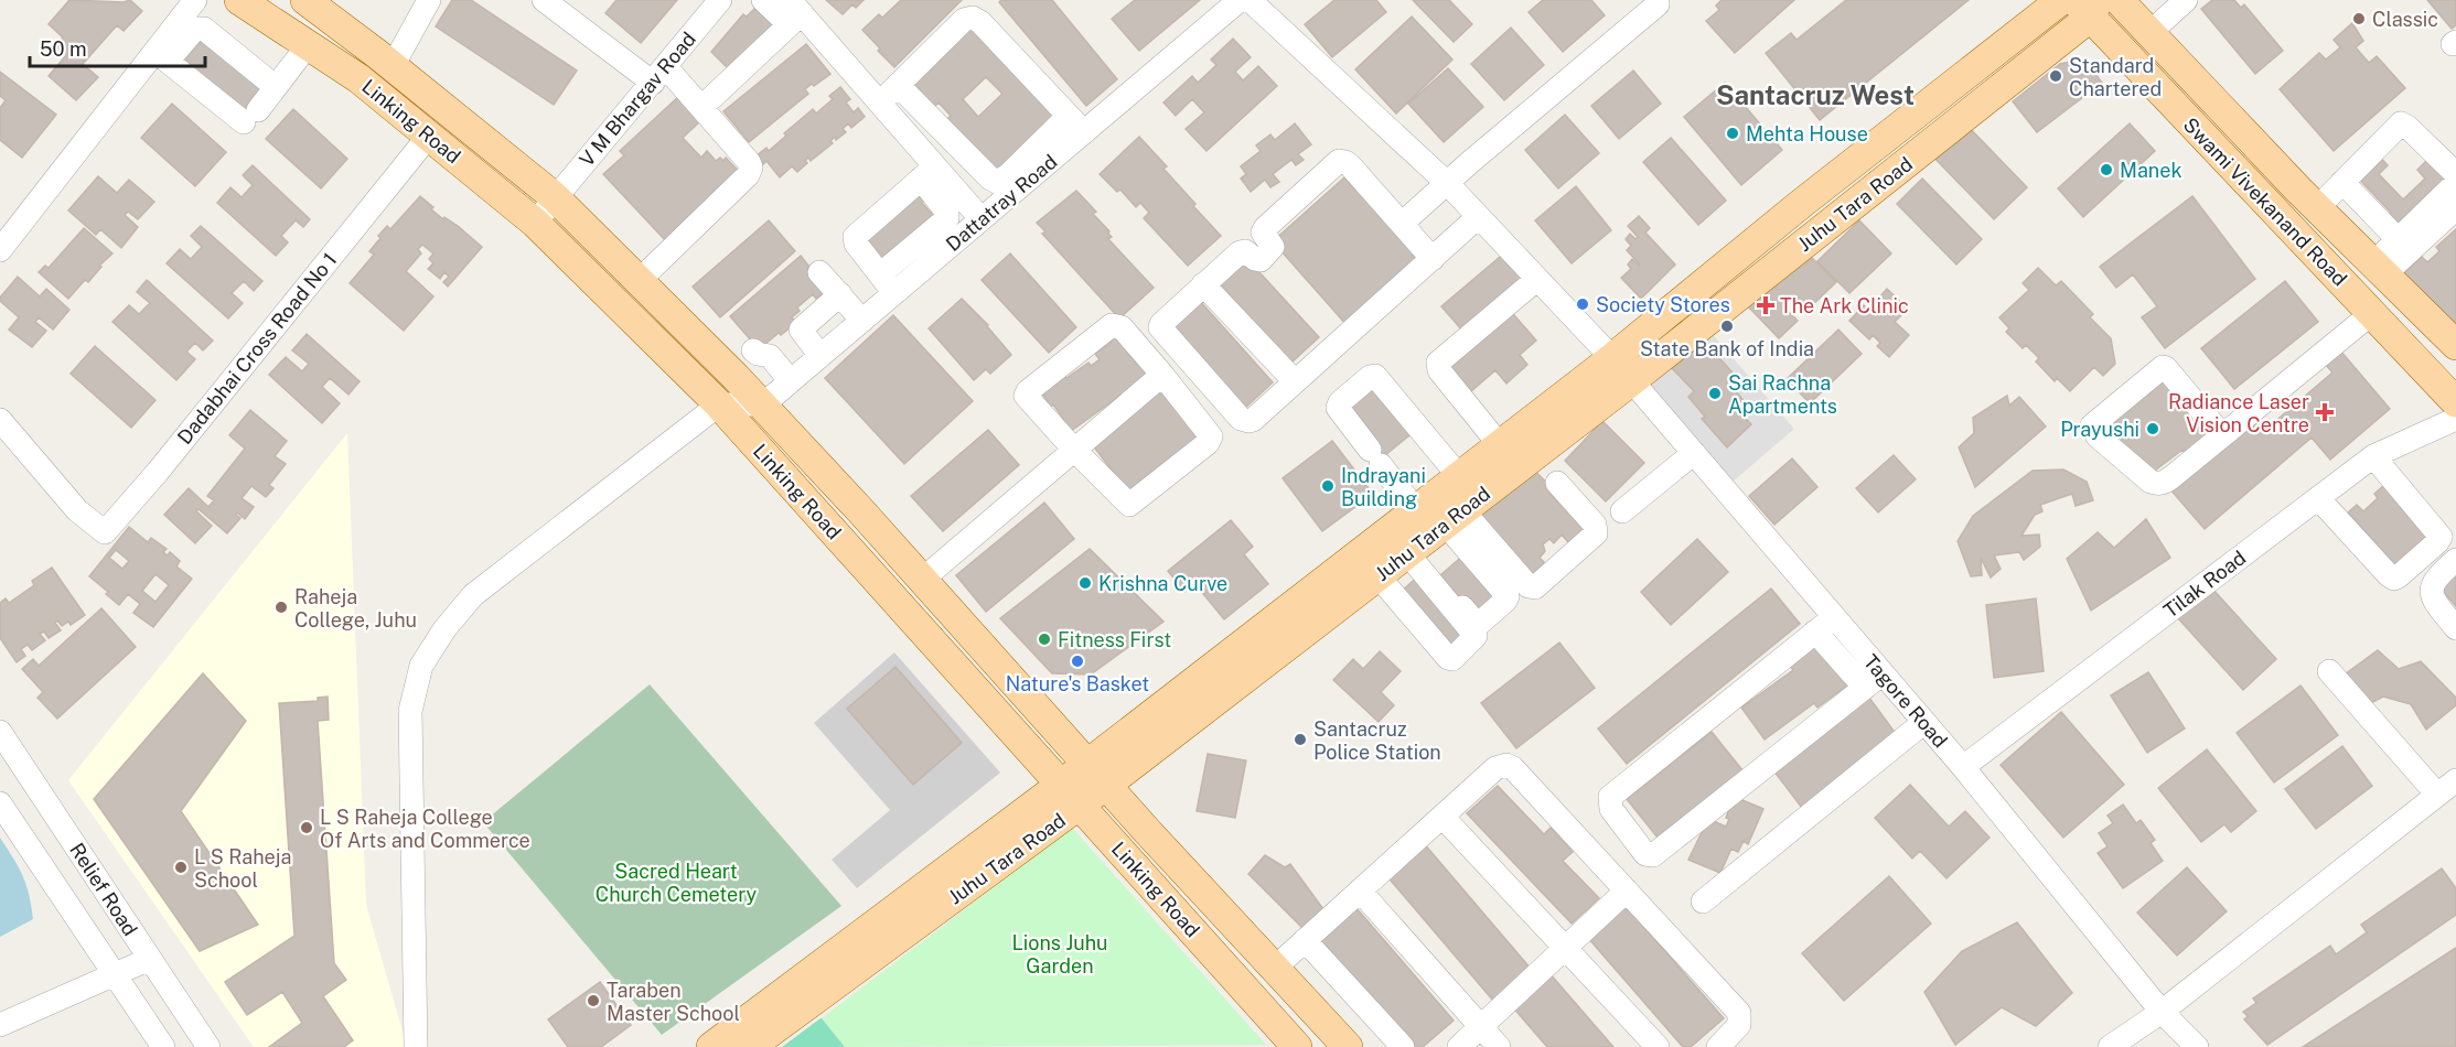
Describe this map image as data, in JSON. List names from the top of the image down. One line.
{"streets":{"main road":["Linking Road","Swami Vivekanand Road","Juhu Tara Road"],"street":["V M Bhargav Road","Dattatray Road","Dadabhai Cross Road No 1","Tilak Road","Tagore Road","Relief Road"]},"crossings":[["V M Bhargav Road","Linking Road"],["Linking Road","Dattatray Road"],["Linking Road","Juhu Tara Road"],["Linking Road","Dadabhai Cross Road No 1"],["Swami Vivekanand Road","Juhu Tara Road"],["Juhu Tara Road","Tagore Road"],["Tilak Road","Tagore Road"]],"districts":["Santacruz West"],"parks":["Sacred Heart Church Cemetery","Lions Juhu Garden"],"places":{"other":["Classic","Standard Chartered","Mehta House","Manek","Society Stores","State Bank of India","Sai Rachna Apartments","Prayushi","Indrayani Building","Krishna Curve","Raheja College, Juhu","Fitness First","Nature's Basket","Santacruz Police Station","L S Raheja College Of Arts and Commerce","L S Raheja School","Taraben Master School"],"health":["The Ark Clinic","Radiance Laser Vision Centre"]},"scale_bar":"50 m"}
